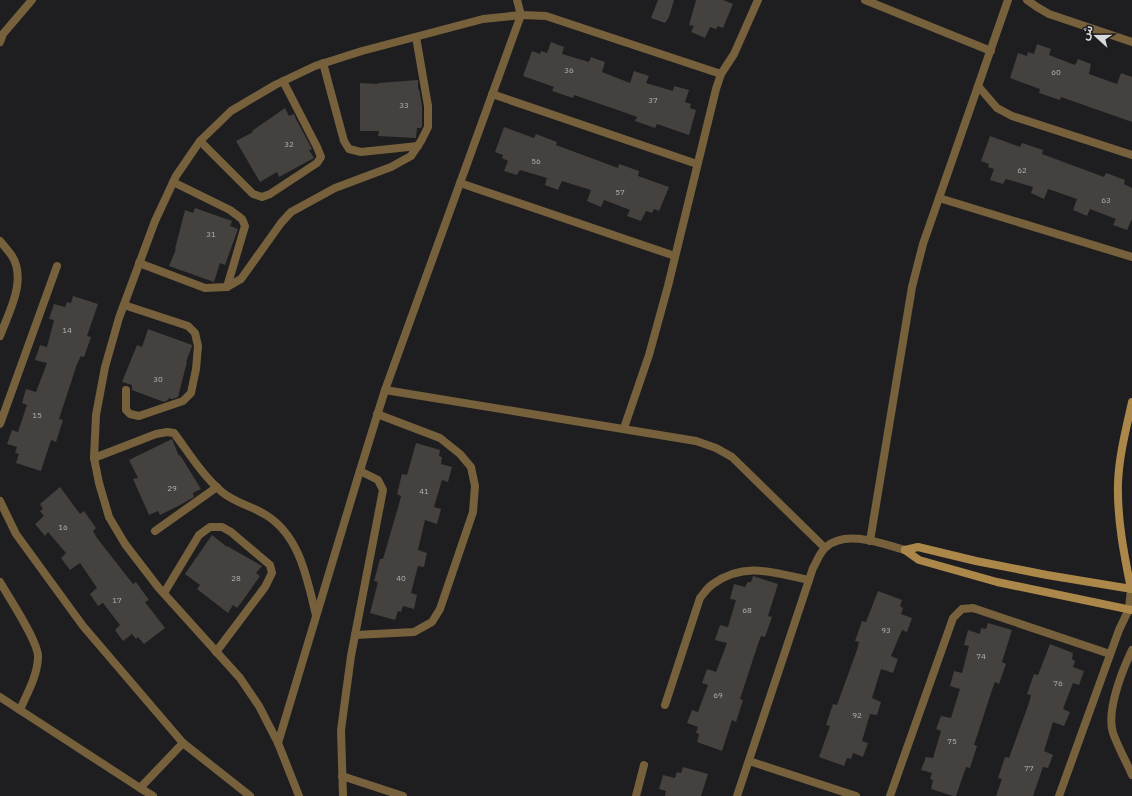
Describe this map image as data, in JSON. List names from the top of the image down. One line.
{"house_numbers":["36","60","37","33","32","56","62","57","63","31","14","30","15","29","41","16","28","40","17","68","93","74","76","69","92","75","77"],"north":"left"}
